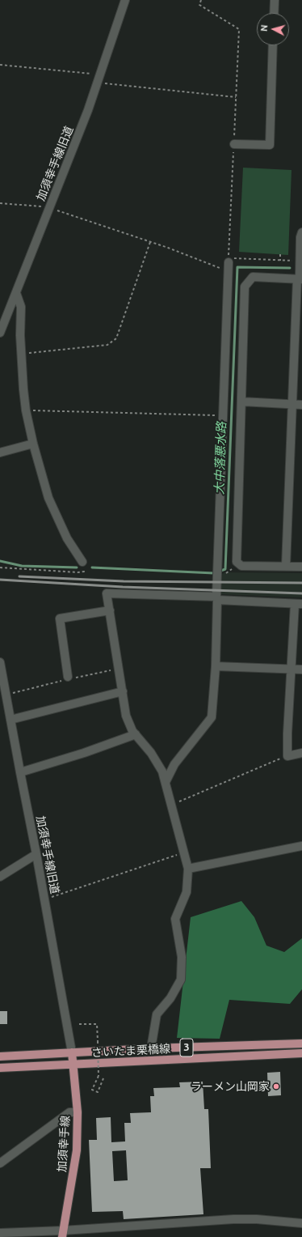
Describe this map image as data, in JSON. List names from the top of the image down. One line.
{"streets":{"main road":["3","さいたま栗橋線","加須幸手線"],"street":["加須幸手線旧道"]},"crossings":[["加須幸手線旧道","さいたま栗橋線"],["加須幸手線旧道","加須幸手線"],["さいたま栗橋線","加須幸手線"]],"water":["大中落悪水路"],"places":["ラーメン山岡家"],"north":"left"}
